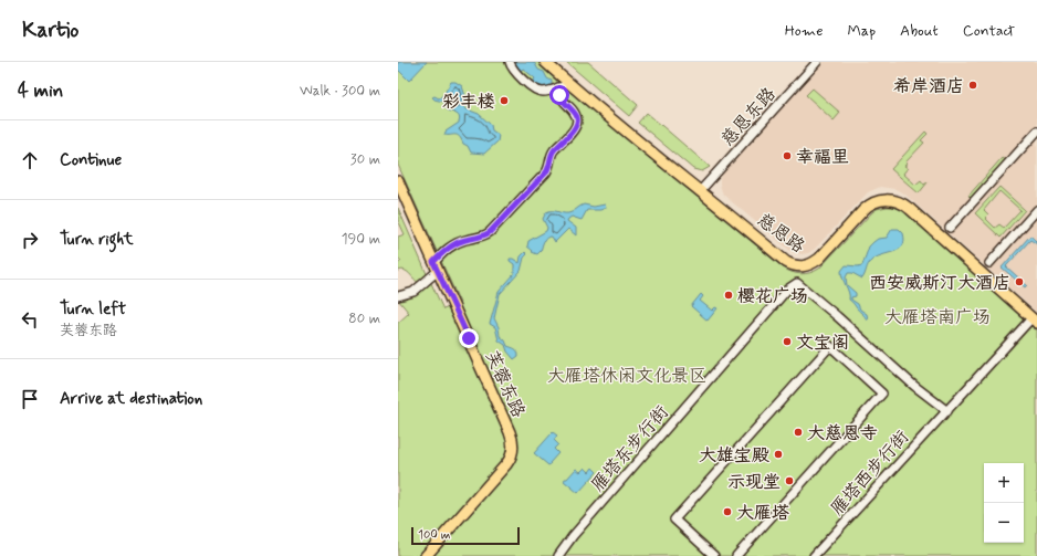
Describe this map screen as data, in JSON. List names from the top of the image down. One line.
{"streets":{"main road":["慈恩路","芙蓉东路"],"street":["慈恩东路","雁塔东步行街","雁塔西步行街"]},"crossings":[["慈恩东路","慈恩路"],["慈恩路","雁塔西步行街"],["雁塔东步行街","雁塔西步行街"]],"parks":["大雁塔南广场","大雁塔休闲文化景区"],"places":["希岸酒店","彩丰楼","幸福里","西安威斯汀大酒店","樱花广场","文宝阁","大慈恩寺","大雄宝殿","示现堂","大雁塔"],"scale_bar":"100 m","page":{"header":"Kartio","nav":["Home","Map","About","Contact"],"heading":["4 min","Walk · 300 m"],"list":[["Continue","30 m"],["Turn right","190 m"],["Turn left","芙蓉东路","80 m"],"Arrive at destination"],"map_buttons":["+","−"],"scale":"100 m"}}
